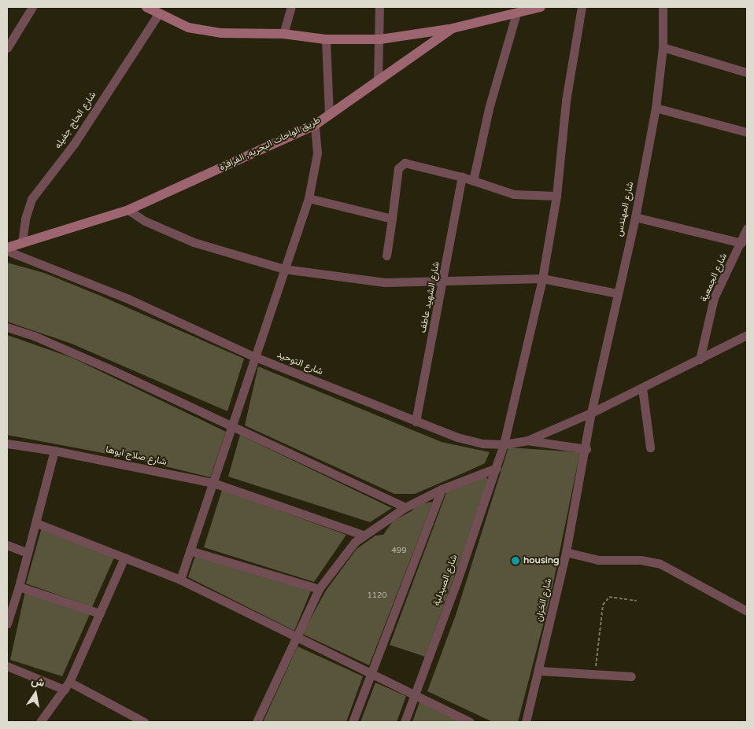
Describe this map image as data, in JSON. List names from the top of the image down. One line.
{"streets":{"main road":["طريق الواحات البحريه, الفرافرة"],"street":["شارع الحاج جفيله","شارع المهندس","شارع الجمعية","شارع الشهيد عاطف","شارع التوحيد","شارع صلاح ابوها","شارع الصيدلية","شارع الخزان"]},"crossings":[["شارع الحاج جفيله","طريق الواحات البحريه, الفرافرة"],["شارع المهندس","شارع التوحيد"],["شارع المهندس","شارع الخزان"],["شارع الجمعية","شارع التوحيد"],["شارع الشهيد عاطف","شارع التوحيد"],["شارع التوحيد","شارع الصيدلية"],["شارع التوحيد","شارع الخزان"]],"places":["housing"],"house_numbers":["499","1120"],"north":"top"}
